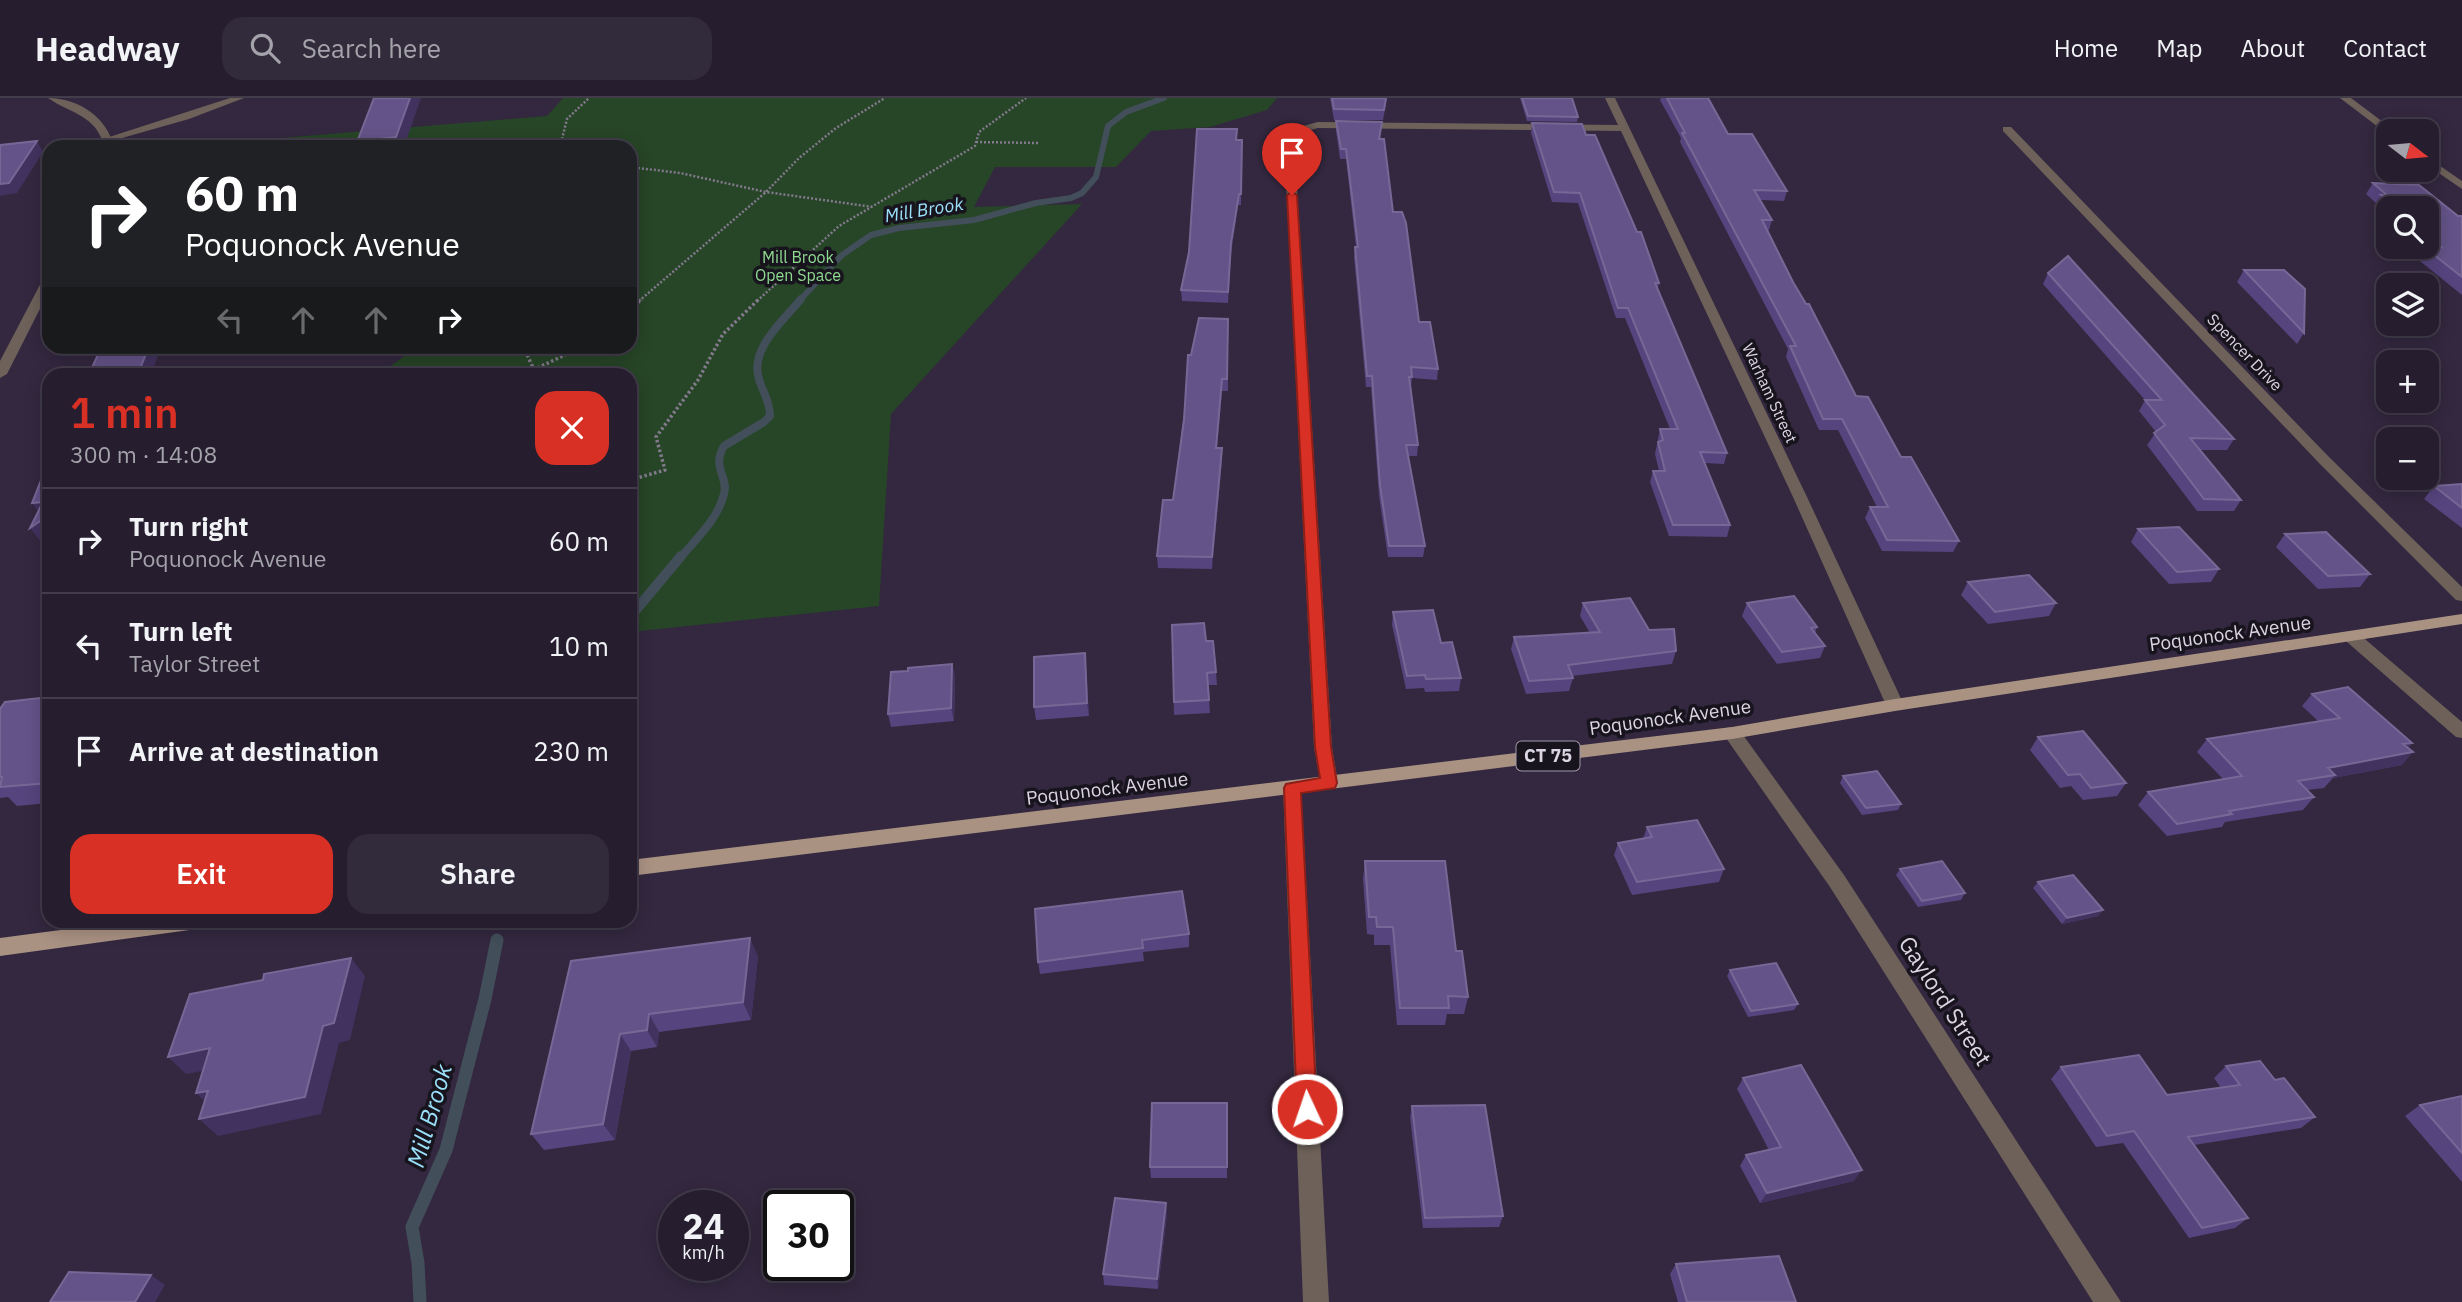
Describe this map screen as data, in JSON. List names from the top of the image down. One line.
{"streets":{"main road":["Poquonock Avenue","CT 75"],"street":["Spencer Drive","Warham Street","Gaylord Street"]},"crossings":[["Warham Street","Poquonock Avenue"],["Poquonock Avenue","Gaylord Street"]],"water":["Mill Brook"],"parks":["Mill Brook Open Space"],"north":"right","page":{"header":"Headway","search":"Search here","nav":["Home","Map","About","Contact"],"map_buttons":["+","−"],"turn":["60 m","Poquonock Avenue"],"heading":["1 min","300 m · 14:08"],"list":[{"name":"Turn right","note":"Poquonock Avenue","value":"60 m"},{"name":"Turn left","note":"Taylor Street","value":"10 m"},{"name":"Arrive at destination","value":"230 m"}],"buttons":["Exit","Share"],"speed":"24 km/h","limit":"30"}}
